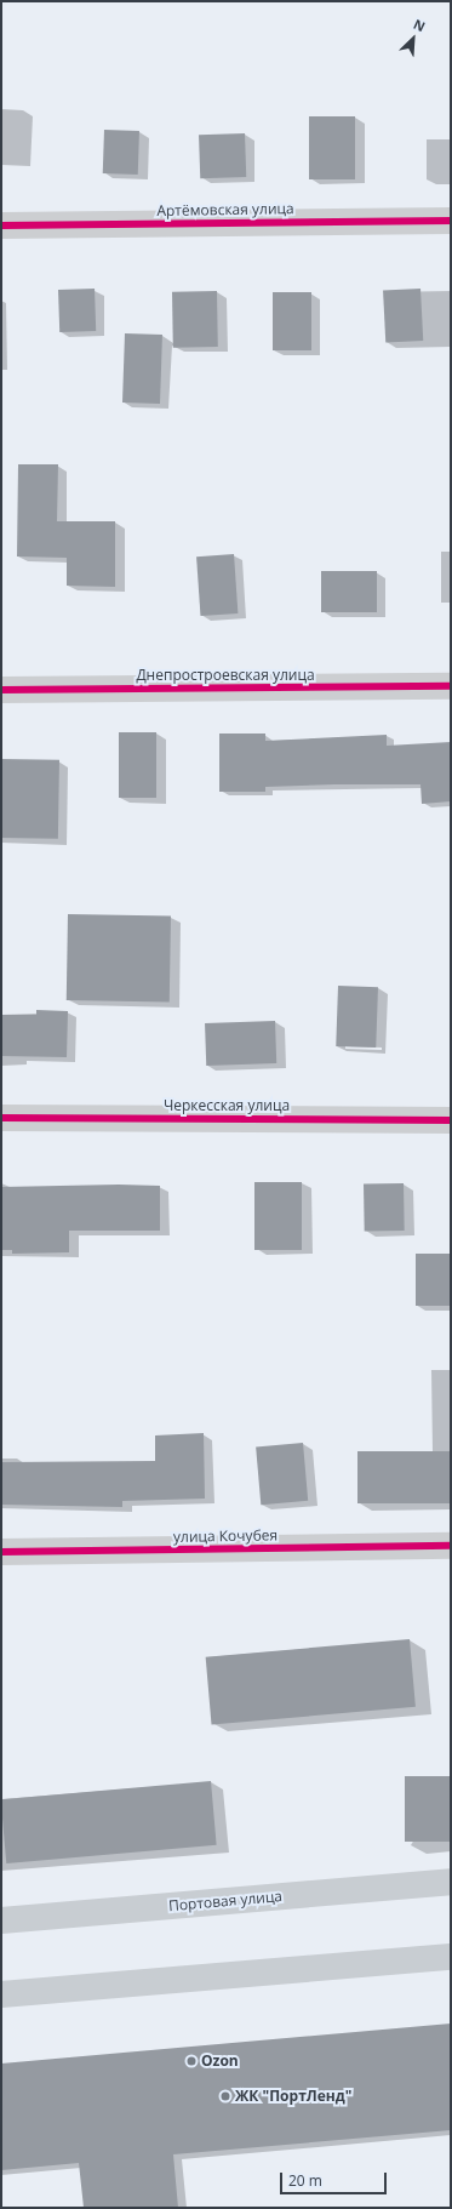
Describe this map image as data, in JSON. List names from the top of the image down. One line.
{"streets":{"main road":["Портовая улица"],"street":["Артёмовская улица","Днепростроевская улица","Черкесская улица","улица Кочубея"]},"places":["Ozon","ЖК \"ПортЛенд\""],"scale_bar":"20 m","north":"top right"}
